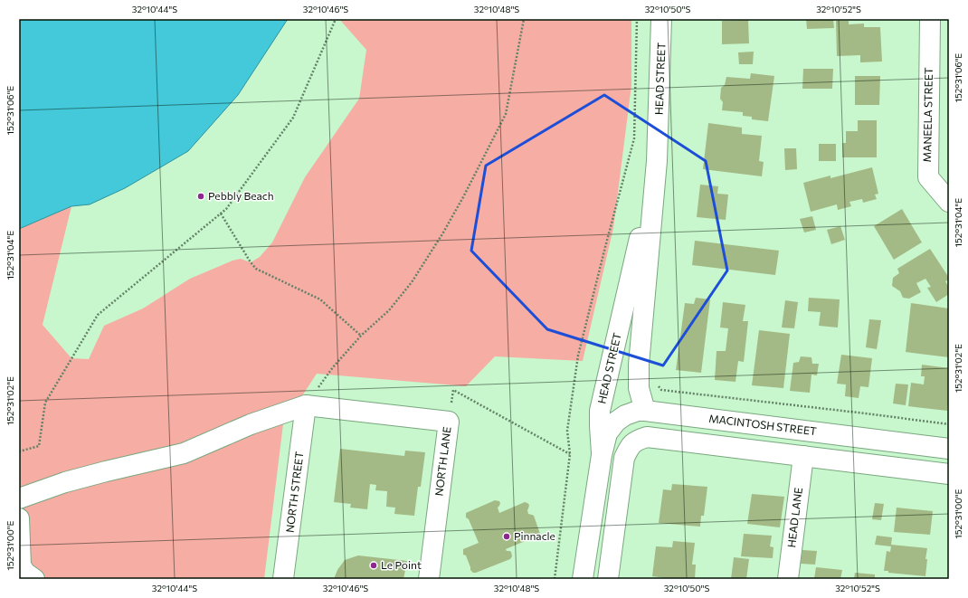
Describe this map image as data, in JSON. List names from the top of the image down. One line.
{"streets":{"street":["HEAD STREET","MANEELA STREET","MACINTOSH STREET","NORTH LANE","NORTH STREET","HEAD LANE"]},"crossings":[["HEAD STREET","MACINTOSH STREET"],["NORTH LANE","NORTH STREET"]],"places":["Pebbly Beach","Pinnacle","Le Point"],"coordinates":["32°10'44\"S","32°10'46\"S","32°10'48\"S","32°10'50\"S","32°10'52\"S","152°31'06\"E","152°31'04\"E","152°31'02\"E","152°31'00\"E"]}
